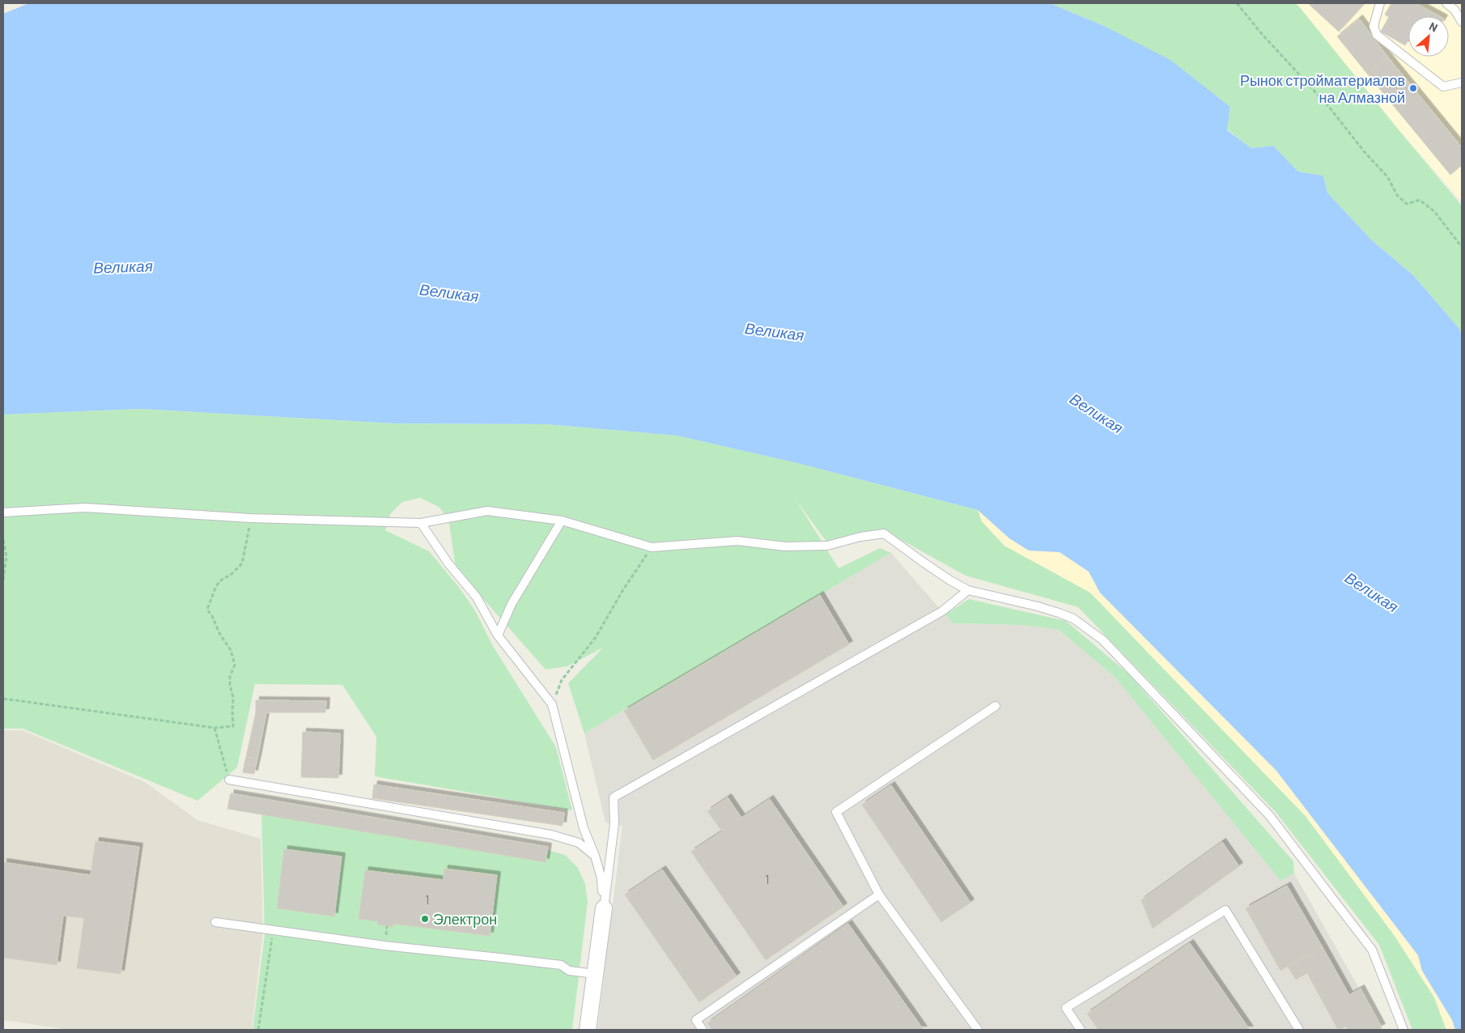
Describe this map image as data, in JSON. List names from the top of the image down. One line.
{"water":["Великая"],"places":["Рынок стройматериалов на Алмазной","Электрон"],"house_numbers":["1","1"],"north":"top right"}
